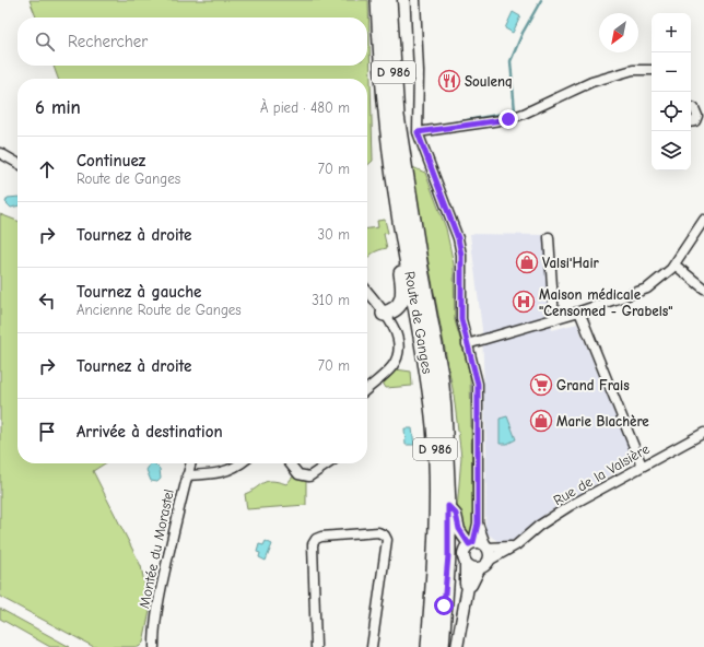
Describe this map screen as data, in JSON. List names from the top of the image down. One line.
{"streets":{"main road":["D 986","Route de Ganges"],"street":["Rue de la Valsière","Montée du Morastel"]},"places":{"restaurant":["Soulenq"],"shop":["Valsi'Hair","Marie Blachère"],"hospital":["Maison médicale \"Censomed - Grabels\""],"supermarket":["Grand Frais"]},"north":"bottom left","page":{"map_buttons":["+","−"],"search":"Rechercher","heading":["6 min","À pied · 480 m"],"list":[["Continuez","Route de Ganges","70 m"],["Tournez à droite","30 m"],["Tournez à gauche","Ancienne Route de Ganges","310 m"],["Tournez à droite","70 m"],"Arrivée à destination"]}}
